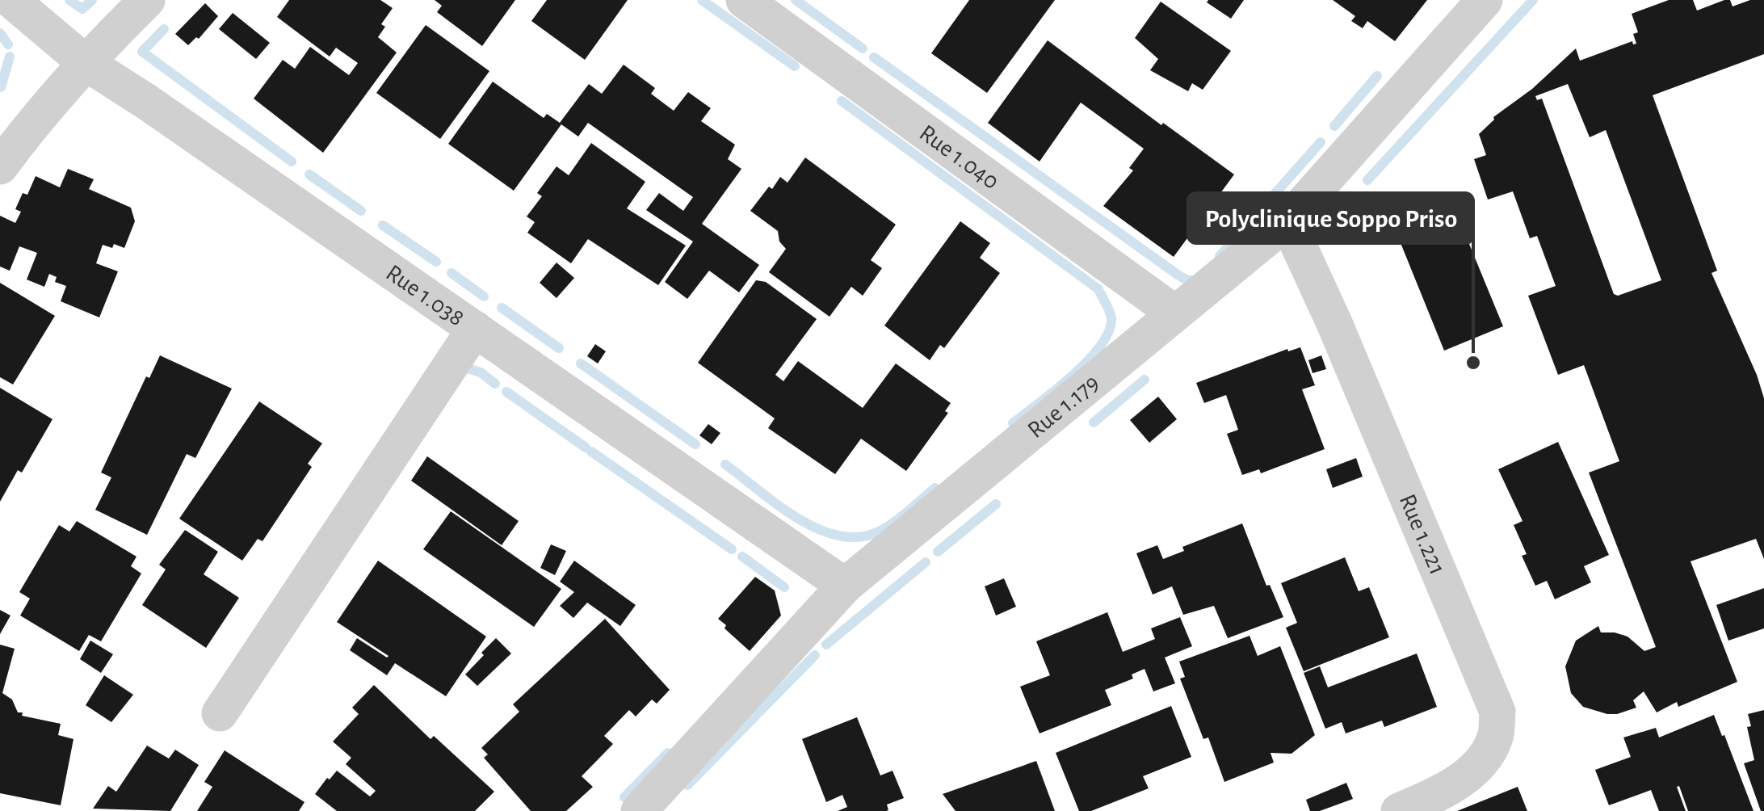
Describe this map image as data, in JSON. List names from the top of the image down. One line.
{"streets":{"street":["Rue 1.040","Rue 1.038","Rue 1.179","Rue 1.221"]},"crossings":[["Rue 1.040","Rue 1.179"],["Rue 1.038","Rue 1.179"],["Rue 1.179","Rue 1.221"]],"places":["Polyclinique Soppo Priso"]}
